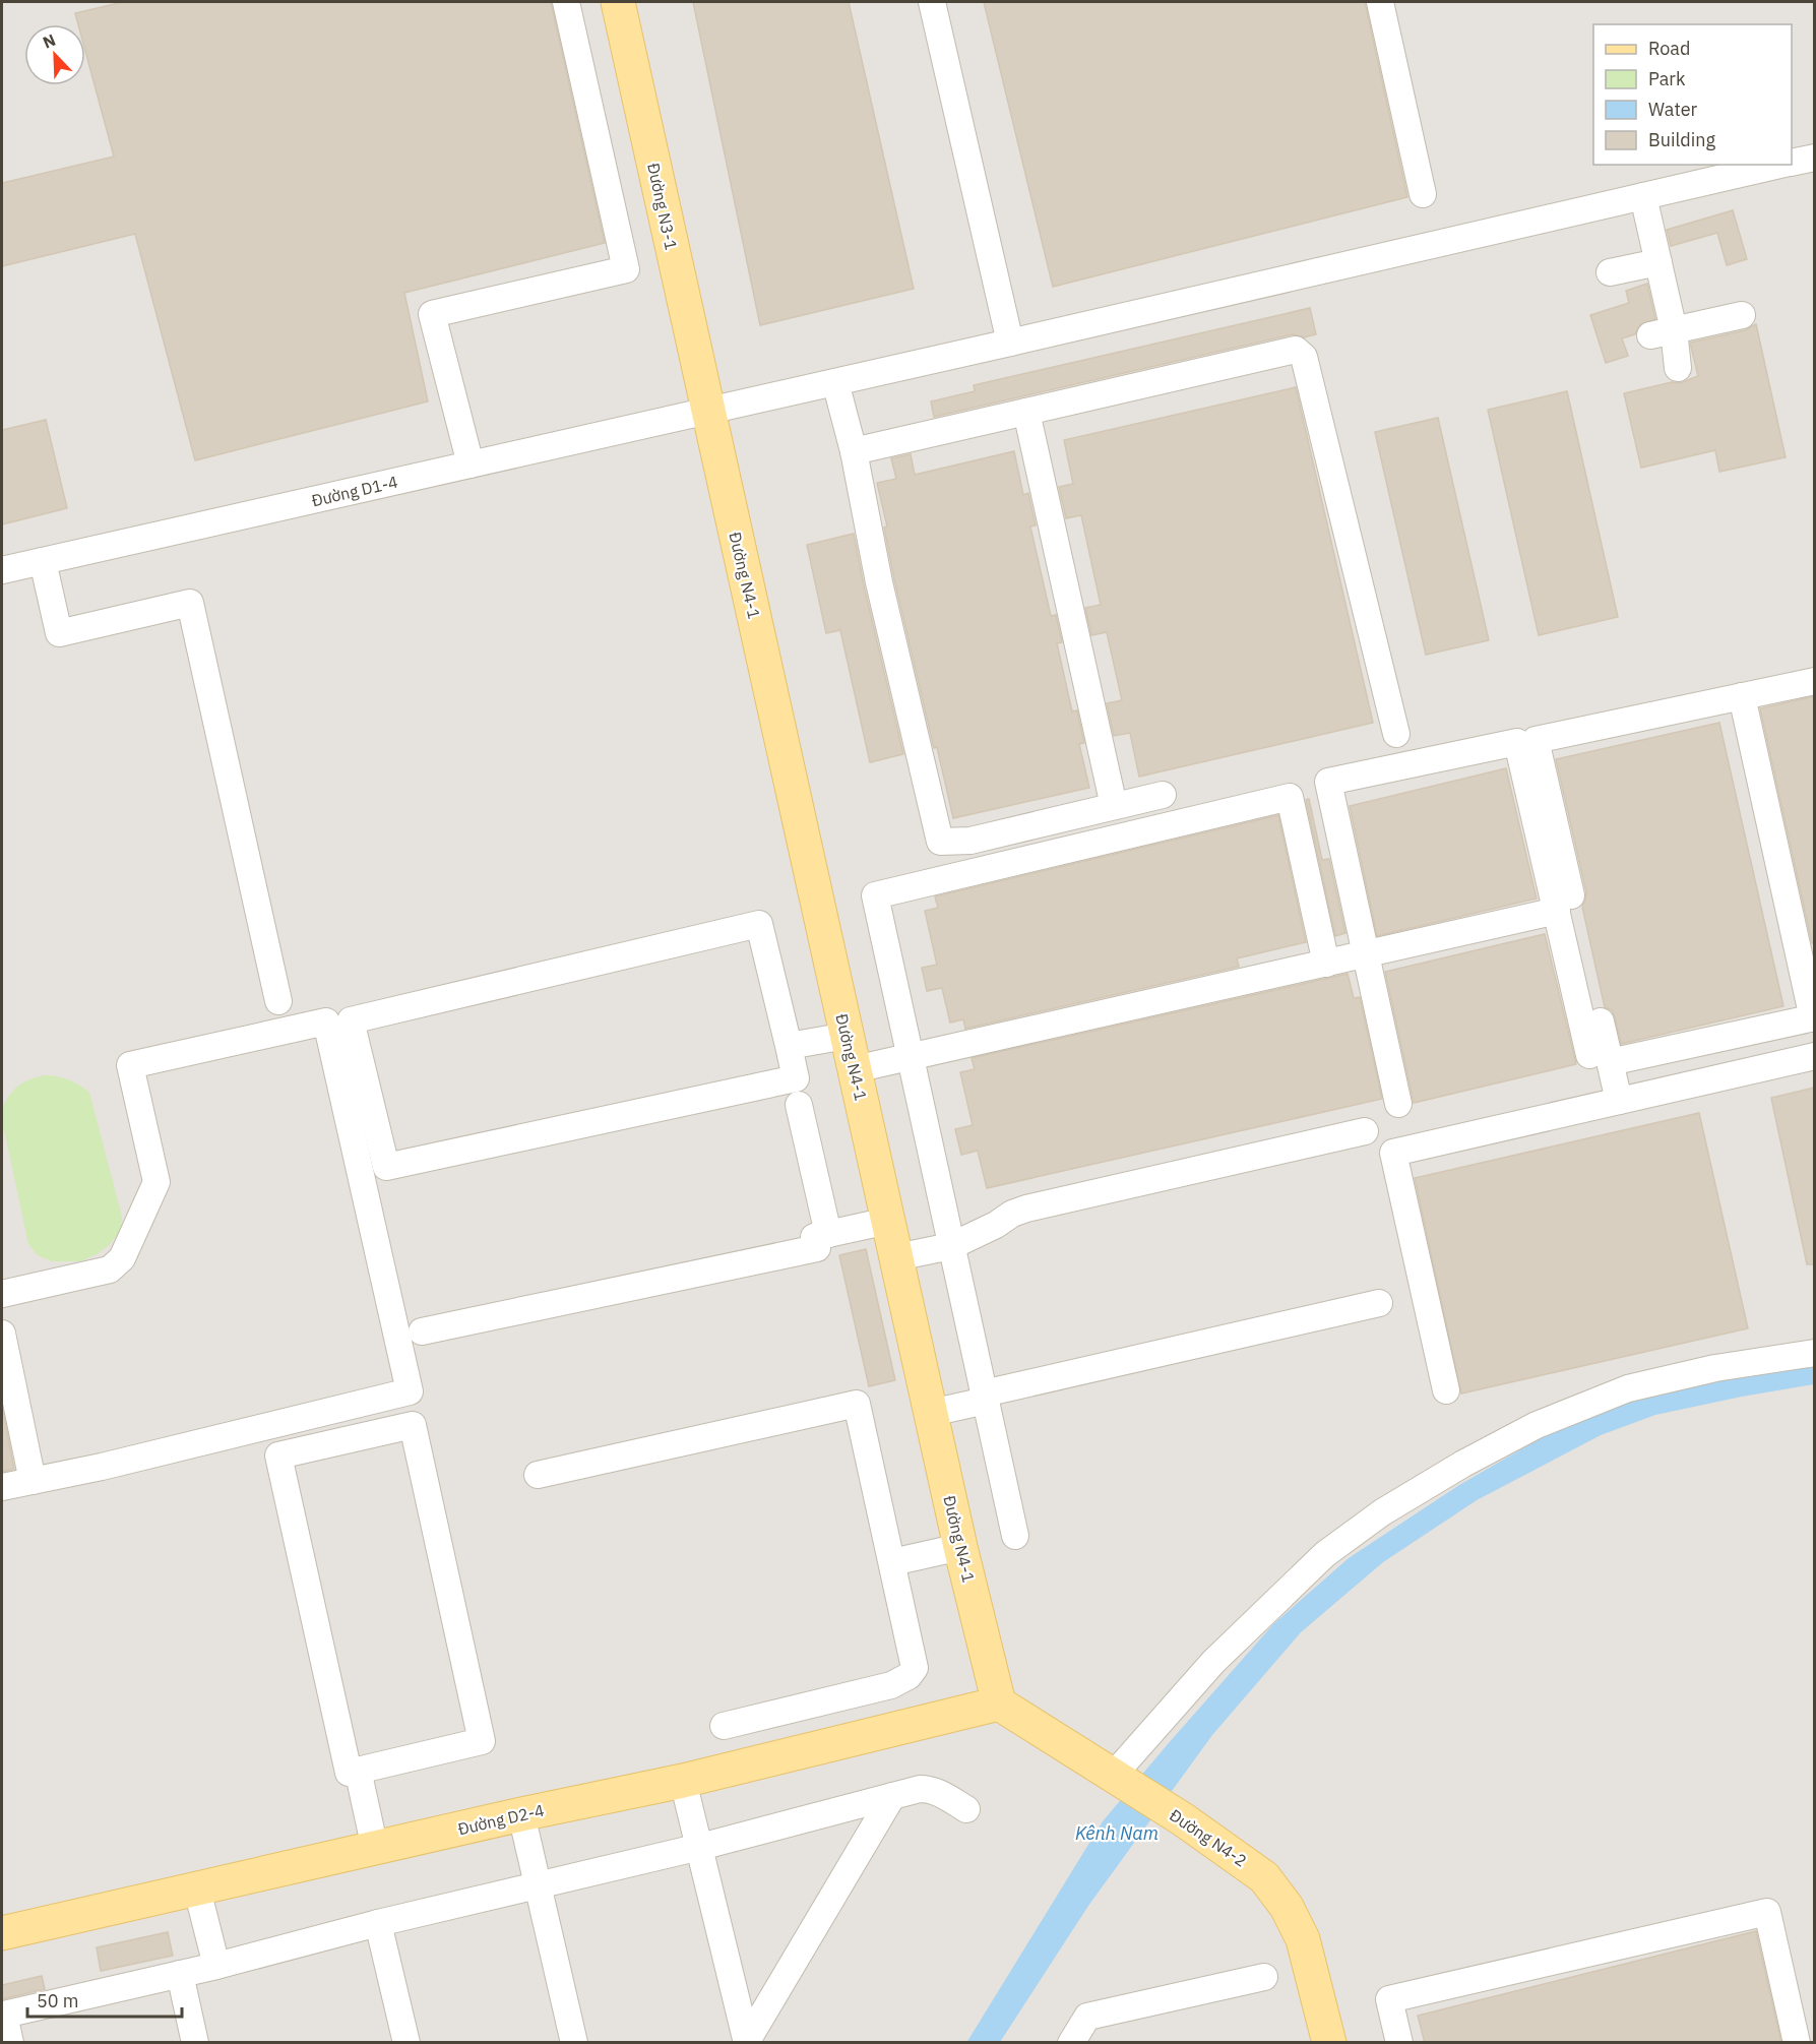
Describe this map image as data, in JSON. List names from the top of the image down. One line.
{"streets":{"main road":["Đường N3-1","Đường N4-1","Đường D2-4","Đường N4-2"],"street":["Đường D1-4"]},"crossings":[["Đường N3-1","Đường D1-4"],["Đường N3-1","Đường N4-1"],["Đường D1-4","Đường N4-1"],["Đường N4-1","Đường D2-4"],["Đường N4-1","Đường N4-2"],["Đường D2-4","Đường N4-2"]],"water":["Kênh Nam"],"legend":["Road","Park","Water","Building"],"scale_bar":"50 m","north":"top left"}
